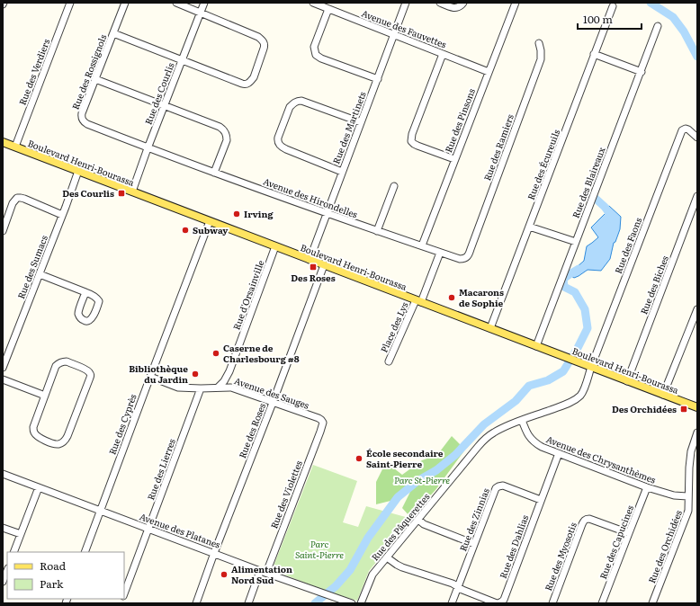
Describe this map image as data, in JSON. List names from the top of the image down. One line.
{"streets":{"main road":["Boulevard Henri-Bourassa"],"street":["Avenue des Fauvettes","Rue des Verdiers","Rue des Rossignols","Rue des Courlis","Rue des Pinsons","Rue des Martinets","Rue des Ramiers","Rue des Écureuils","Rue des Blaireaux","Avenue des Hirondelles","Rue des Faons","Rue des Sumacs","Rue des Biches","Rue d'Orsainville","Place des Lys","Avenue des Sauges","Rue des Cyprès","Rue des Roses","Avenue des Chrysanthèmes","Rue des Lierres","Rue des Violettes","Rue des Zinnias","Rue des Pâquerettes","Avenue des Platanes","Rue des Capucines","Rue des Dahlias","Rue des Orchidées","Rue des Myosotis"]},"crossings":[["Avenue des Fauvettes","Rue des Pinsons"],["Avenue des Fauvettes","Rue des Martinets"],["Rue des Verdiers","Boulevard Henri-Bourassa"],["Rue des Rossignols","Rue des Courlis"],["Rue des Rossignols","Avenue des Hirondelles"],["Rue des Courlis","Boulevard Henri-Bourassa"],["Rue des Courlis","Avenue des Hirondelles"],["Rue des Pinsons","Avenue des Hirondelles"],["Rue des Martinets","Boulevard Henri-Bourassa"],["Rue des Martinets","Avenue des Hirondelles"],["Rue des Ramiers","Avenue des Hirondelles"],["Boulevard Henri-Bourassa","Rue des Écureuils"],["Boulevard Henri-Bourassa","Rue des Blaireaux"],["Boulevard Henri-Bourassa","Rue des Faons"],["Boulevard Henri-Bourassa","Rue des Sumacs"],["Boulevard Henri-Bourassa","Rue des Biches"],["Boulevard Henri-Bourassa","Rue d'Orsainville"],["Boulevard Henri-Bourassa","Place des Lys"],["Boulevard Henri-Bourassa","Rue des Cyprès"],["Boulevard Henri-Bourassa","Rue des Roses"],["Boulevard Henri-Bourassa","Rue des Pâquerettes"],["Avenue des Hirondelles","Place des Lys"],["Rue des Faons","Rue des Pâquerettes"],["Rue d'Orsainville","Avenue des Sauges"],["Avenue des Sauges","Rue des Cyprès"],["Avenue des Sauges","Rue des Roses"],["Avenue des Sauges","Rue des Lierres"],["Avenue des Sauges","Rue des Violettes"],["Rue des Cyprès","Avenue des Platanes"],["Rue des Roses","Avenue des Platanes"],["Avenue des Chrysanthèmes","Rue des Pâquerettes"],["Avenue des Chrysanthèmes","Rue des Capucines"],["Avenue des Chrysanthèmes","Rue des Dahlias"],["Avenue des Chrysanthèmes","Rue des Orchidées"],["Rue des Lierres","Avenue des Platanes"],["Rue des Violettes","Avenue des Platanes"],["Rue des Zinnias","Rue des Dahlias"],["Rue des Capucines","Rue des Myosotis"]],"parks":["Parc St-Pierre","Parc Saint-Pierre"],"places":{"transit":["Des Courlis","Des Roses","Des Orchidées"],"other":["Irving","Subway","Macarons de Sophie","Caserne de Charlesbourg #8","Bibliothèque du Jardin","École secondaire Saint-Pierre","Alimentation Nord Sud"]},"legend":["Road","Park"],"scale_bar":"100 m"}
